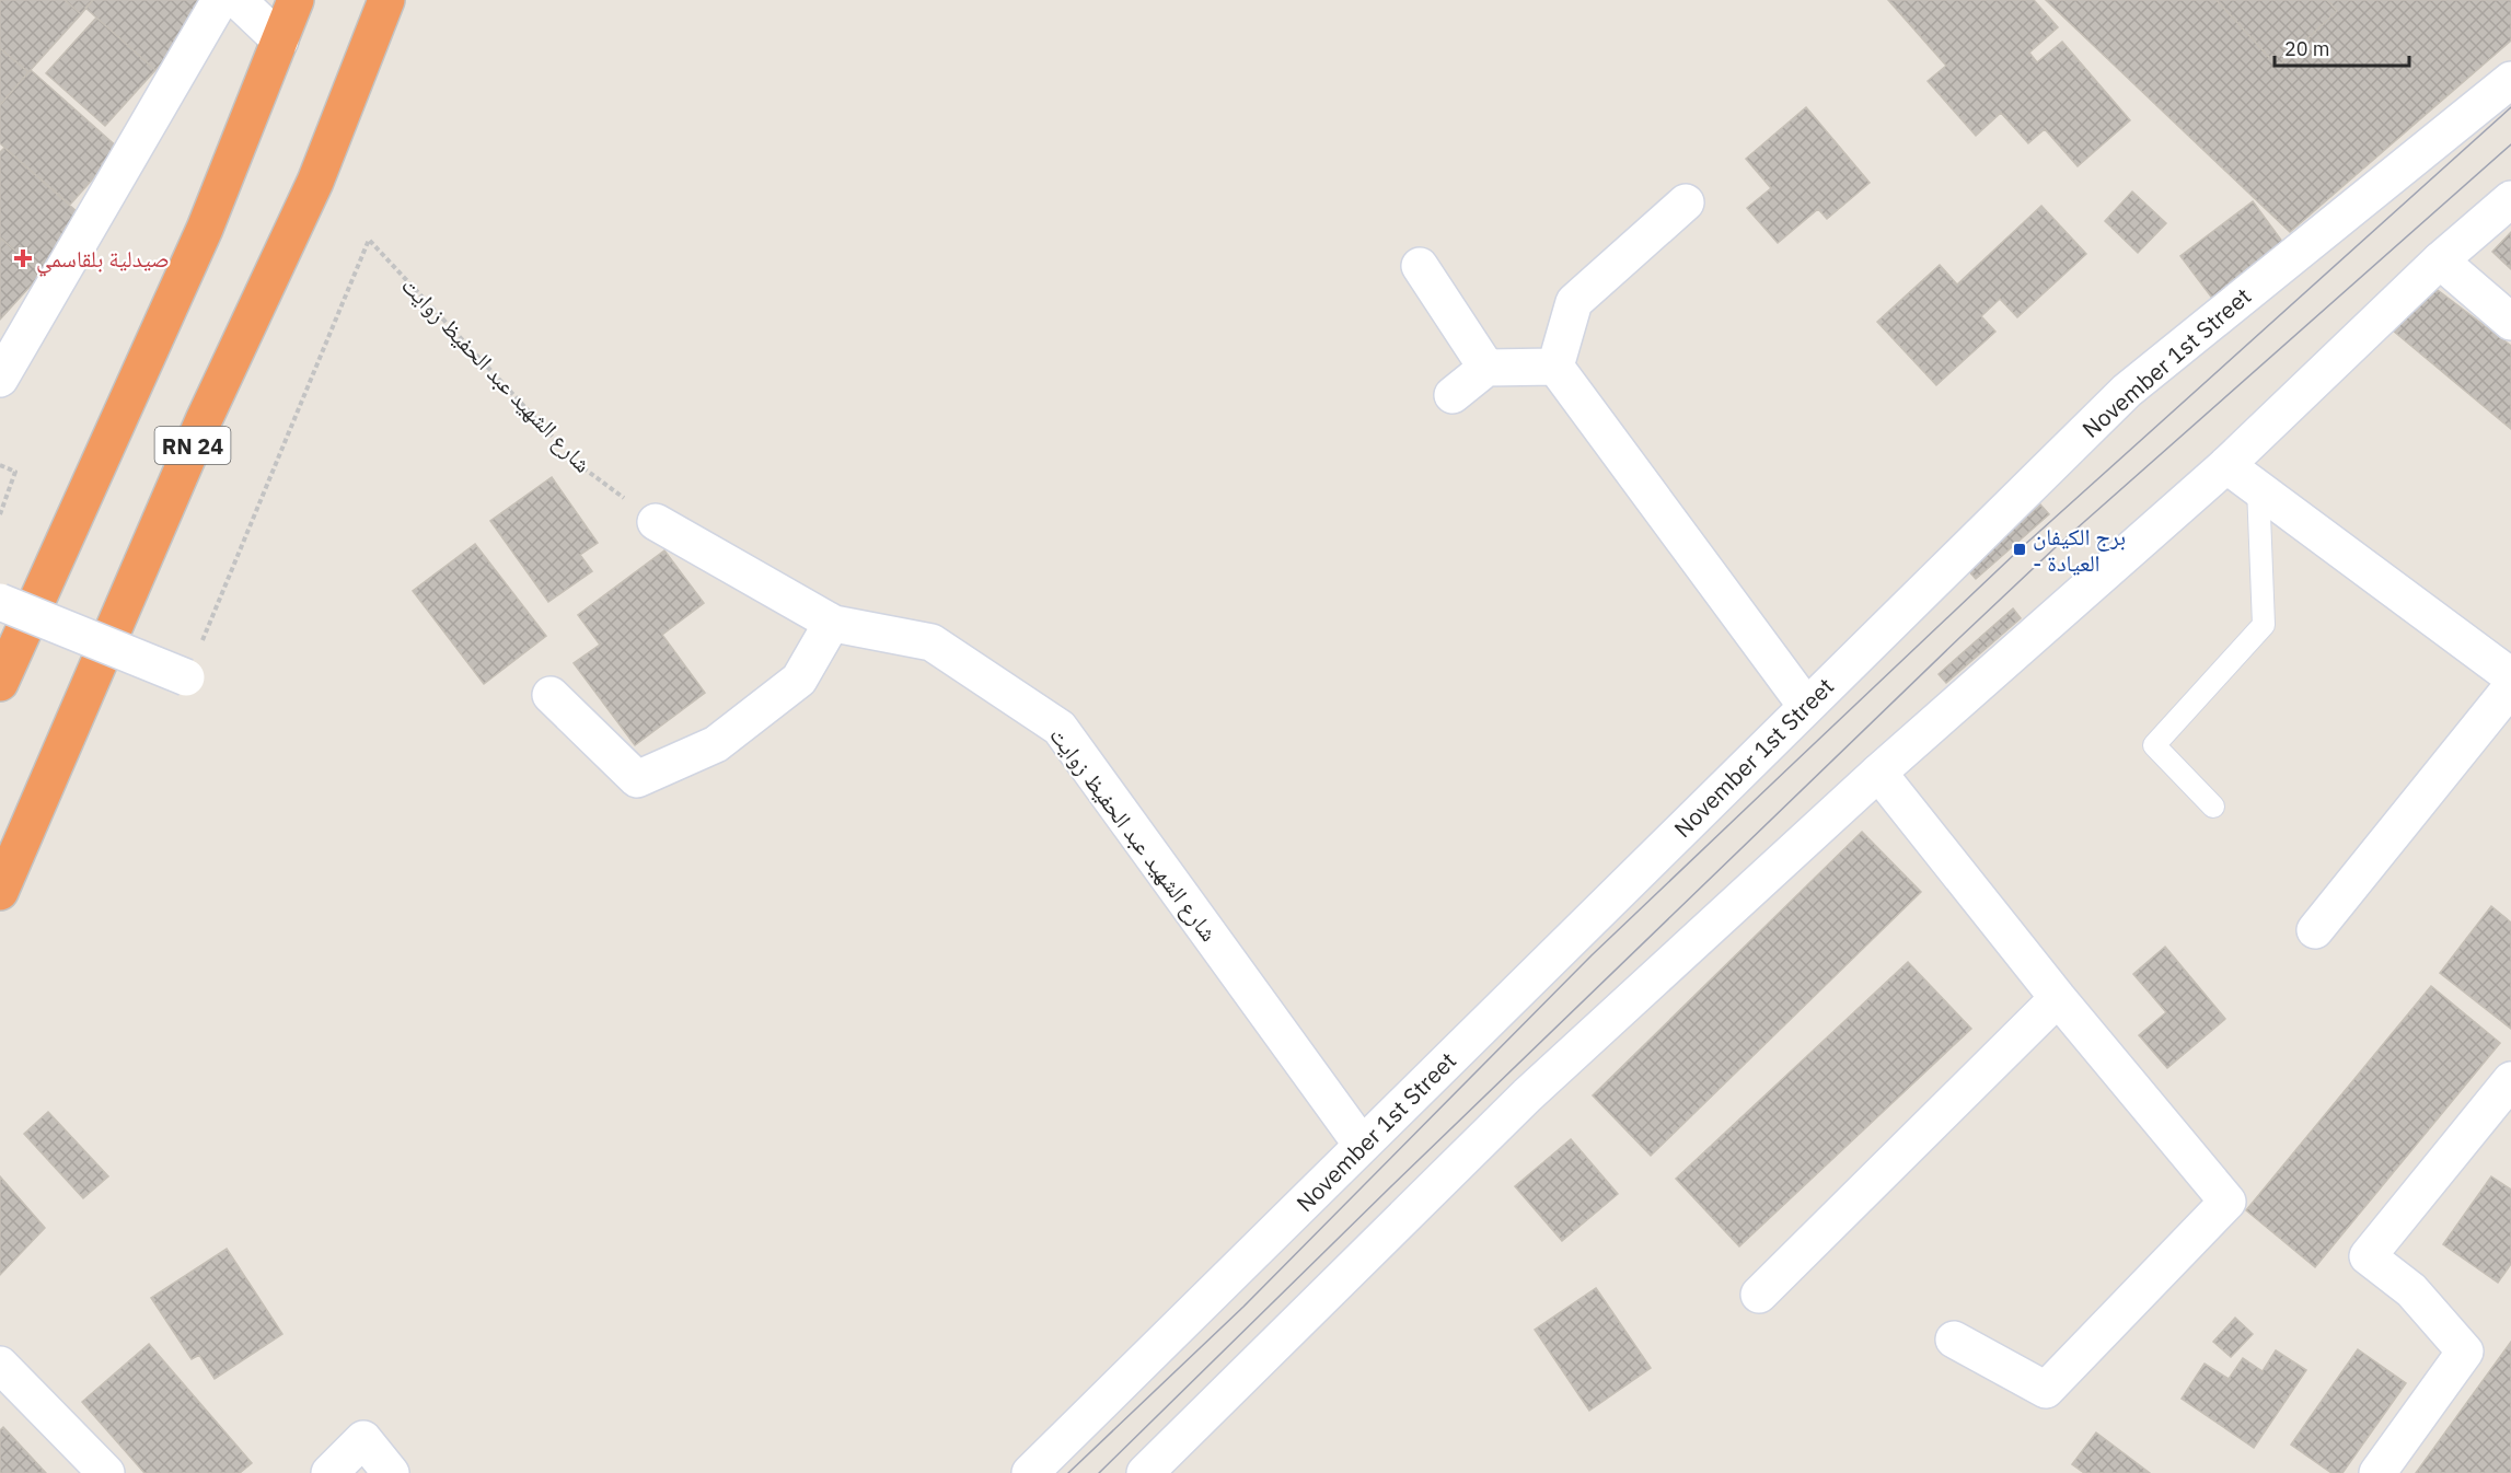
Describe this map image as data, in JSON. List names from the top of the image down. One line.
{"streets":{"highway":["RN 24"],"street":["November 1st Street","شارع الشهيد عبد الحفيظ زوايت"]},"crossings":[["November 1st Street","شارع الشهيد عبد الحفيظ زوايت"]],"places":{"health":["صيدلية بلقاسمي"],"transit":["برج الكيفان - العيادة"]},"scale_bar":"20 m"}
